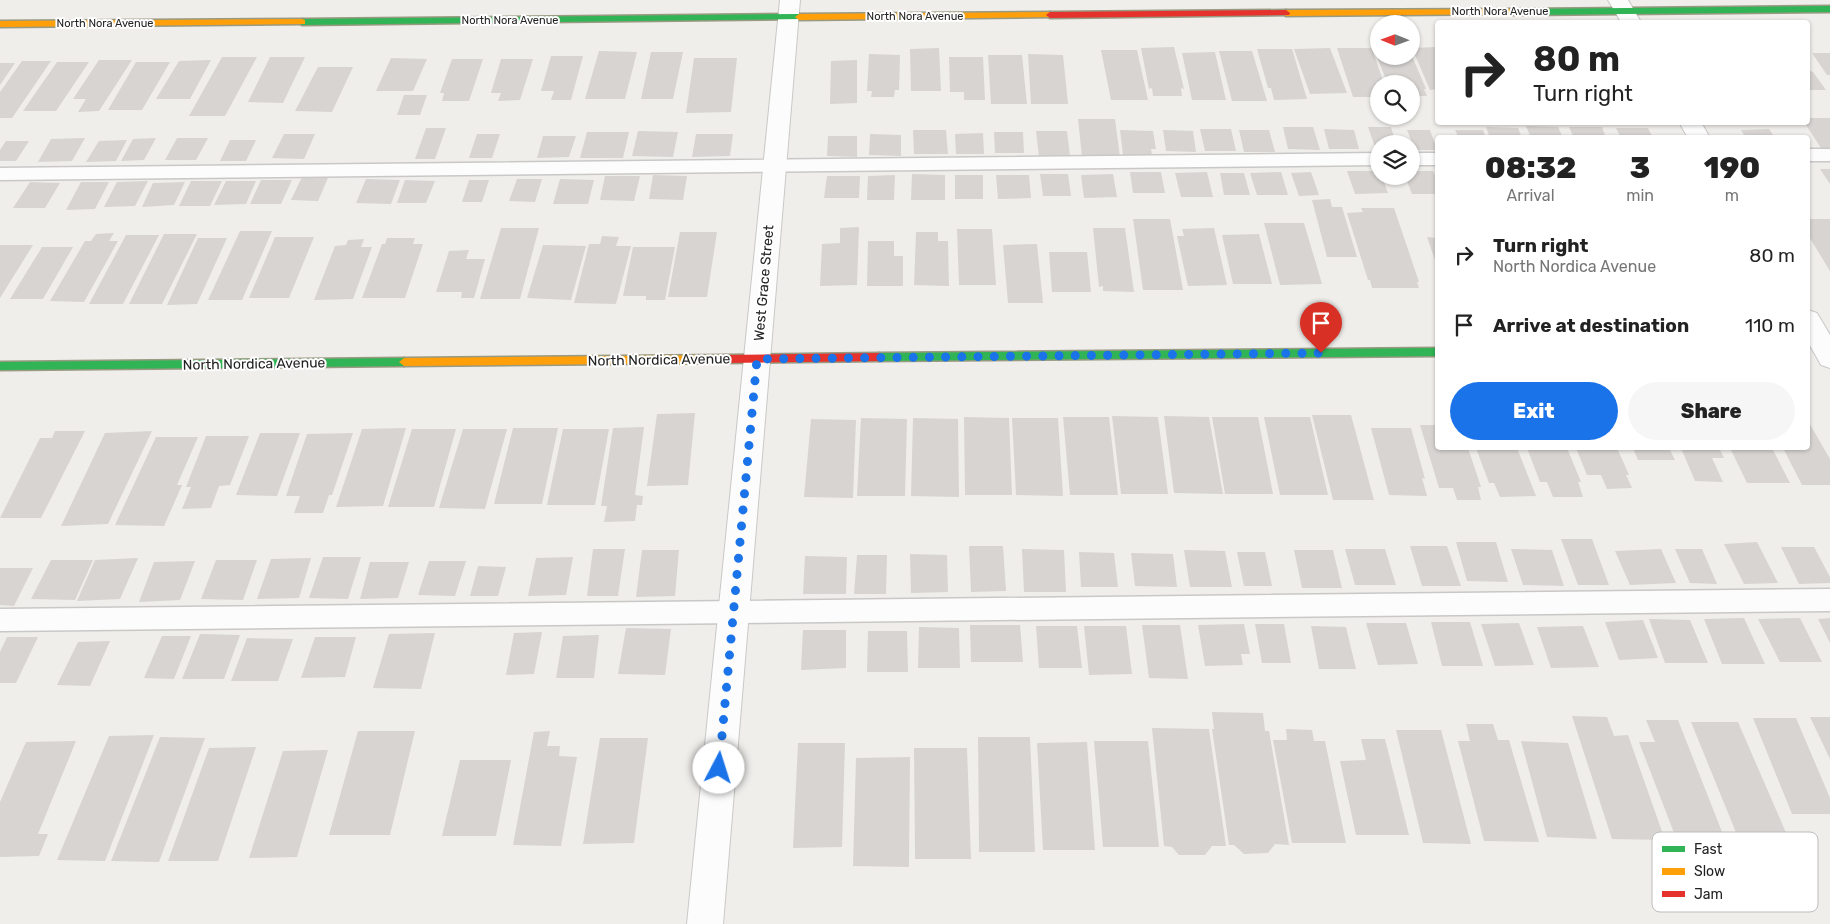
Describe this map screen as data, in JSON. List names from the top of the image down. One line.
{"streets":{"street":["North Nora Avenue","West Grace Street","North Nordica Avenue"]},"crossings":[["North Nora Avenue","West Grace Street"],["West Grace Street","North Nordica Avenue"]],"legend":["Fast","Slow","Jam"],"north":"left","page":{"turn":["80 m","Turn right"],"eta":["08:32","Arrival","3","min","190","m"],"list":[{"name":"Turn right","note":"North Nordica Avenue","value":"80 m"},{"name":"Arrive at destination","value":"110 m"}],"buttons":["Exit","Share"]}}
